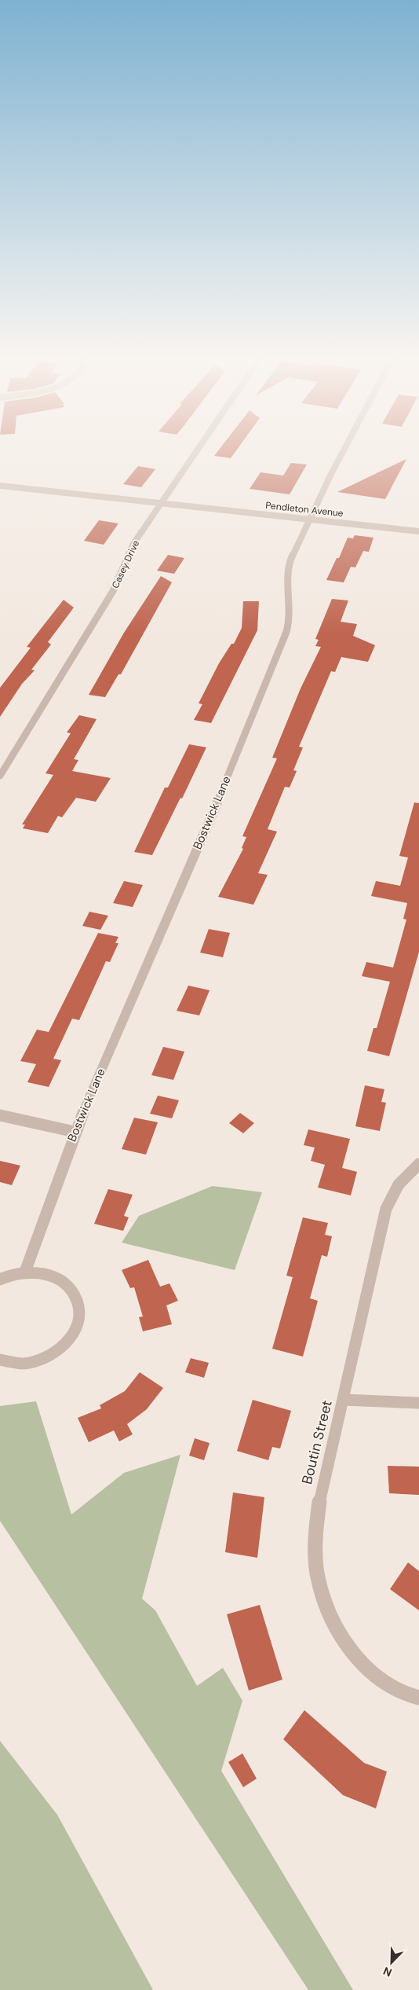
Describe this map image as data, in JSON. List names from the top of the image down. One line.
{"streets":{"street":["Pendleton Avenue","Casey Drive","Bostwick Lane","Boutin Street"]},"crossings":[["Pendleton Avenue","Casey Drive"],["Pendleton Avenue","Bostwick Lane"]],"north":"bottom left"}
